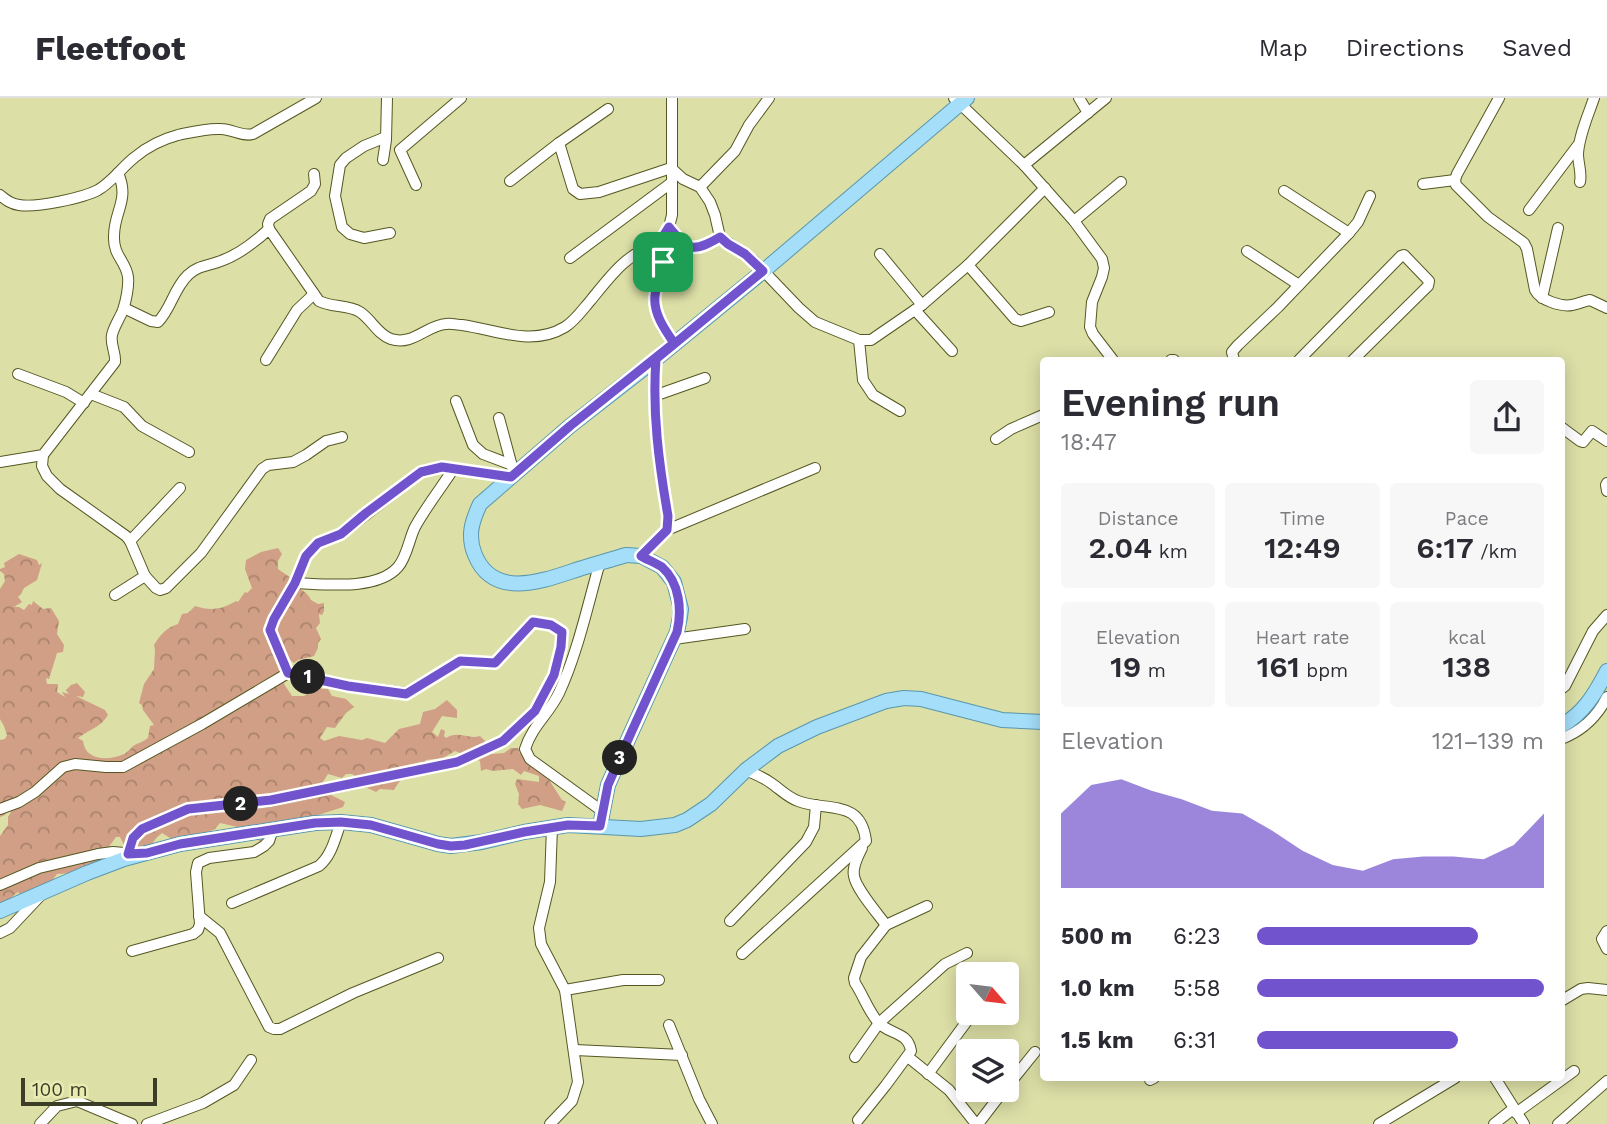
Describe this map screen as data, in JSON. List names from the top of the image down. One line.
{"scale_bar":"100 m","north":"bottom right","page":{"header":"Fleetfoot","nav":["Map","Directions","Saved"],"heading":["Evening run","18:47"],"stats":[["Distance","2.04 km"],["Time","12:49"],["Pace","6:17 /km"],["Elevation","19 m"],["Heart rate","161 bpm"],["kcal","138"]],"pins":["1","3","2"],"chart":["Elevation","121–139 m"],"list":[{"name":"500 m","note":"6:23"},{"name":"1.0 km","note":"5:58"},{"name":"1.5 km","note":"6:31"}],"scale":"100 m"}}
